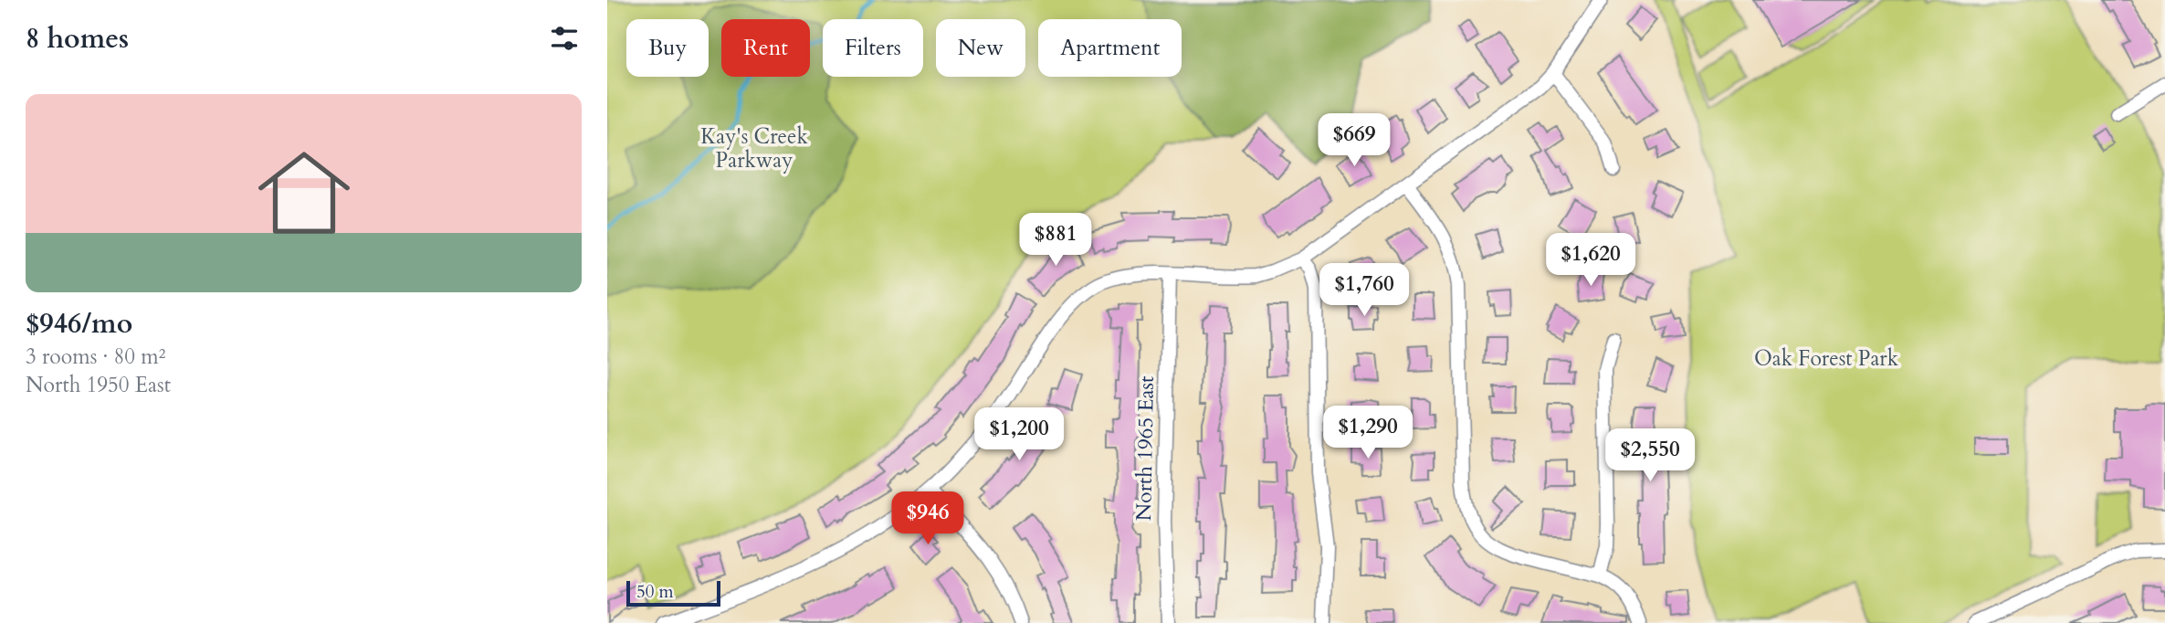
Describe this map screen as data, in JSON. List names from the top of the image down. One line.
{"streets":{"street":["North 1965 East"]},"parks":["Kay's Creek Parkway","Oak Forest Park"],"scale_bar":"50 m","page":{"heading":"8 homes","chip":["Buy","Rent","Filters","New","Apartment"],"list":[{"name":"$946/mo","note":"3 rooms · 80 m² · North 1950 East"}],"price":["$669","$881","$1,620","$1,760","$1,290","$1,200","$2,550","$946"],"scale":"50 m"}}
